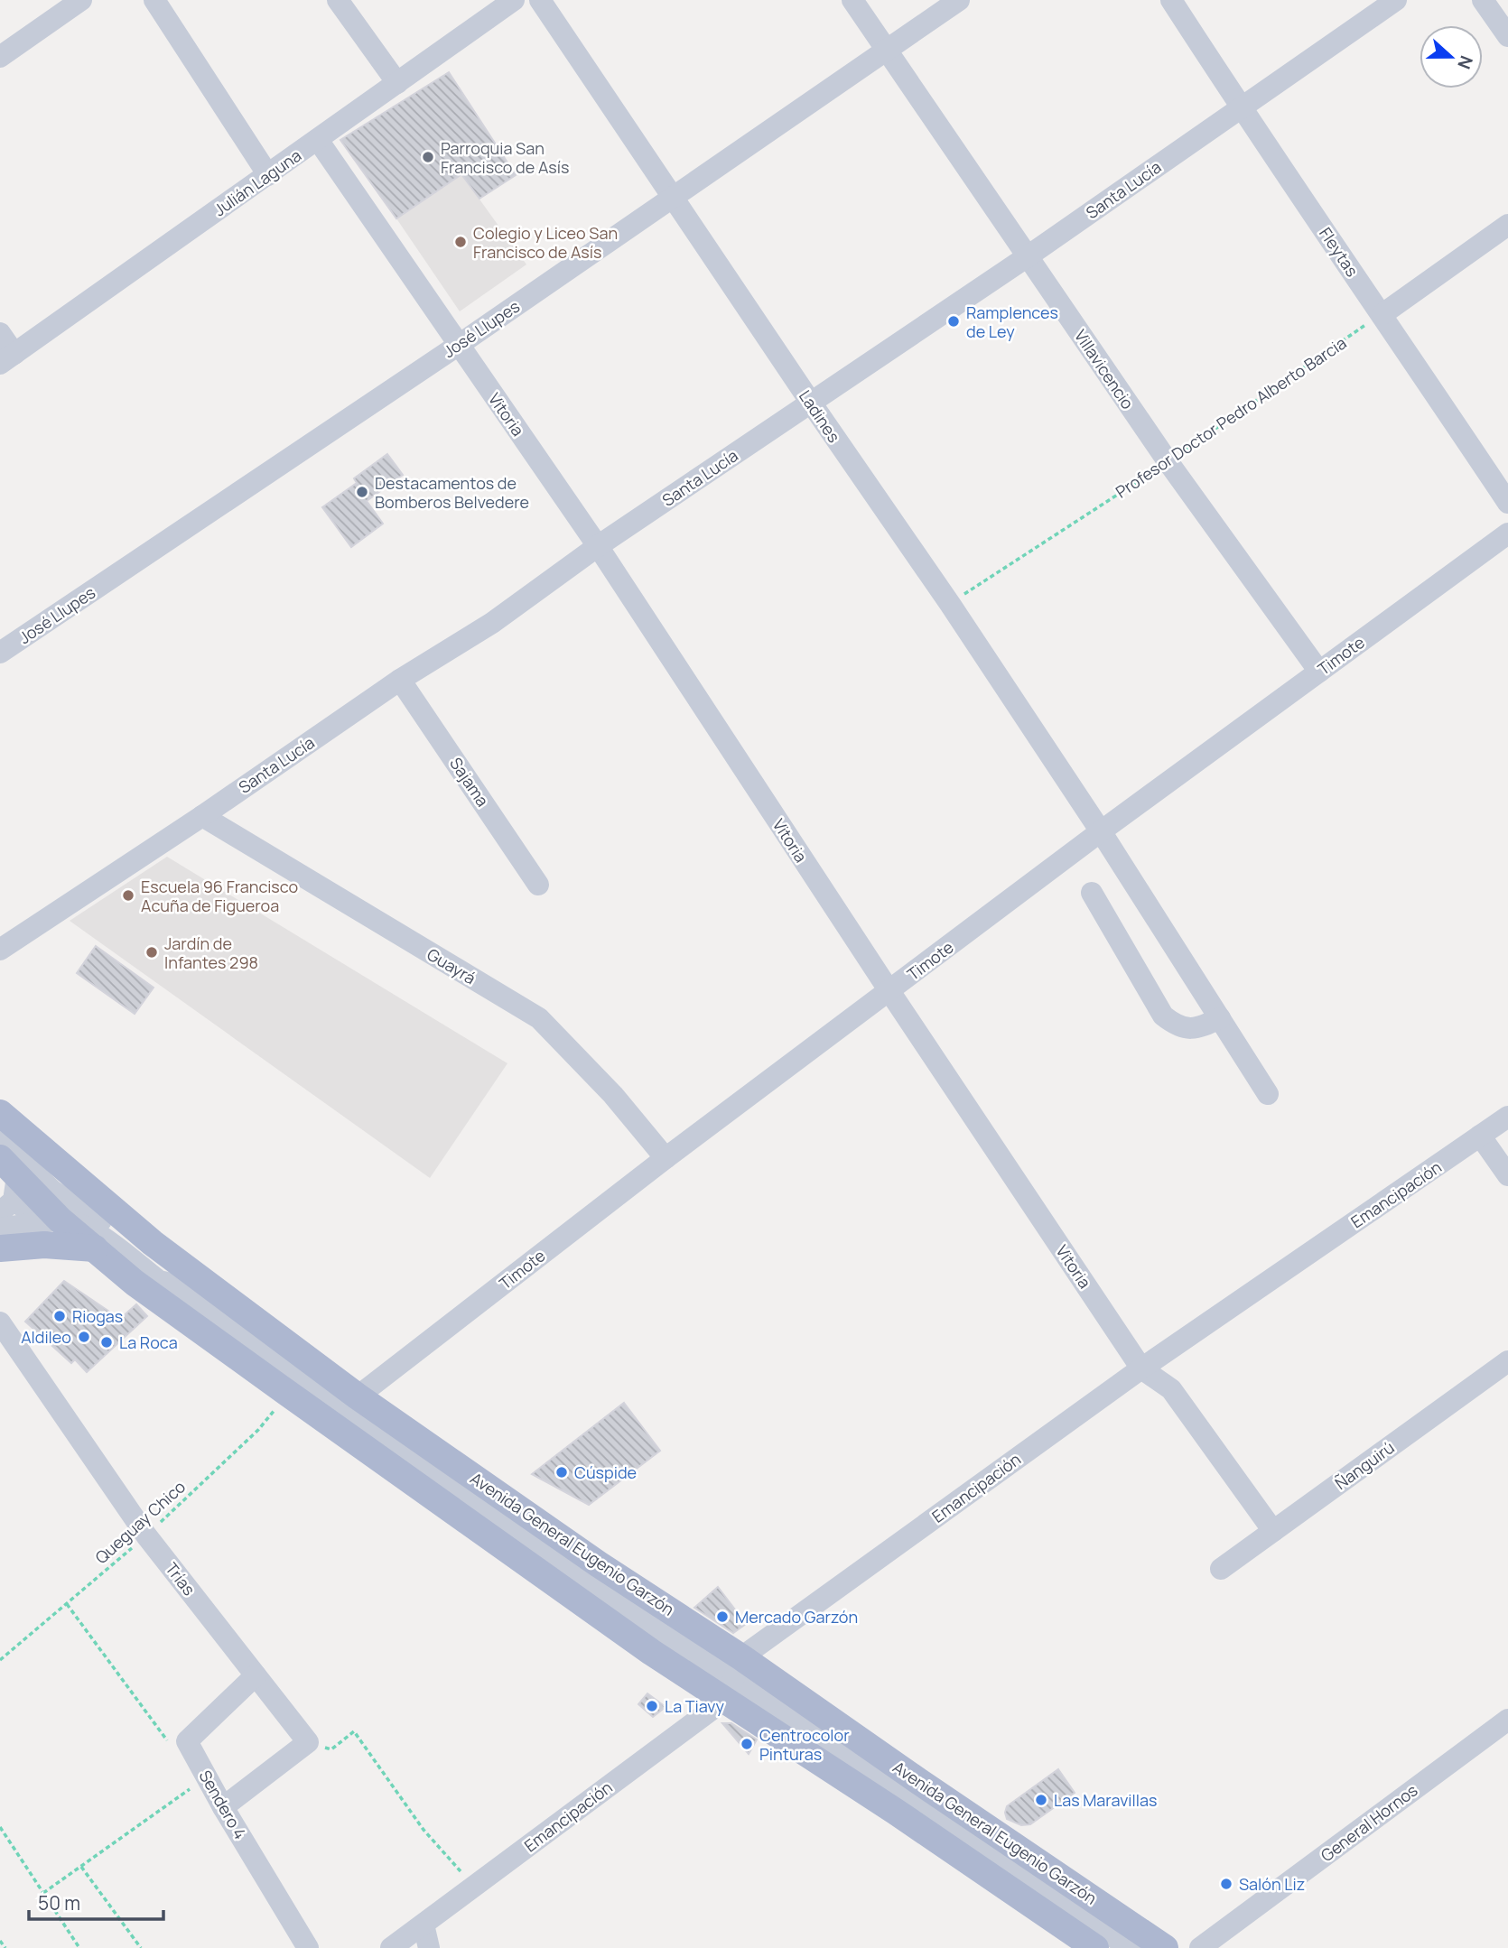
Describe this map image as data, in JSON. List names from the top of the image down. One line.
{"streets":{"main road":["Avenida General Eugenio Garzón"],"street":["Julián Laguna","Santa Lucía","Fleytas","José Llupes","Villavicencio","Vitoria","Ladines","Timote","Sajama","Guayrá","Emancipación","Ñanguirú","Trías","Sendero 4","General Hornos"],"path":["Profesor Doctor Pedro Alberto Barcia","Queguay Chico"]},"crossings":[["Julián Laguna","Vitoria"],["Santa Lucía","Fleytas"],["Santa Lucía","Villavicencio"],["Santa Lucía","Vitoria"],["Santa Lucía","Ladines"],["Santa Lucía","Sajama"],["Santa Lucía","Guayrá"],["Fleytas","Profesor Doctor Pedro Alberto Barcia"],["José Llupes","Villavicencio"],["José Llupes","Vitoria"],["José Llupes","Ladines"],["Villavicencio","Profesor Doctor Pedro Alberto Barcia"],["Villavicencio","Timote"],["Vitoria","Timote"],["Vitoria","Emancipación"],["Vitoria","Ñanguirú"],["Ladines","Profesor Doctor Pedro Alberto Barcia"],["Ladines","Timote"],["Timote","Guayrá"],["Timote","Avenida General Eugenio Garzón"],["Emancipación","Avenida General Eugenio Garzón"],["Queguay Chico","Avenida General Eugenio Garzón"],["Queguay Chico","Trías"],["Trías","Sendero 4"]],"places":["Parroquia San Francisco de Asís","Colegio y Liceo San Francisco de Asís","Ramplences de Ley","Destacamentos de Bomberos Belvedere","Escuela 96 Francisco Acuña de Figueroa","Jardín de Infantes 298","Riogas","Aldileo","La Roca","Cúspide","Mercado Garzón","La Tiavy","Centrocolor Pinturas","Las Maravillas","Salón Liz"],"scale_bar":"50 m","north":"right"}
